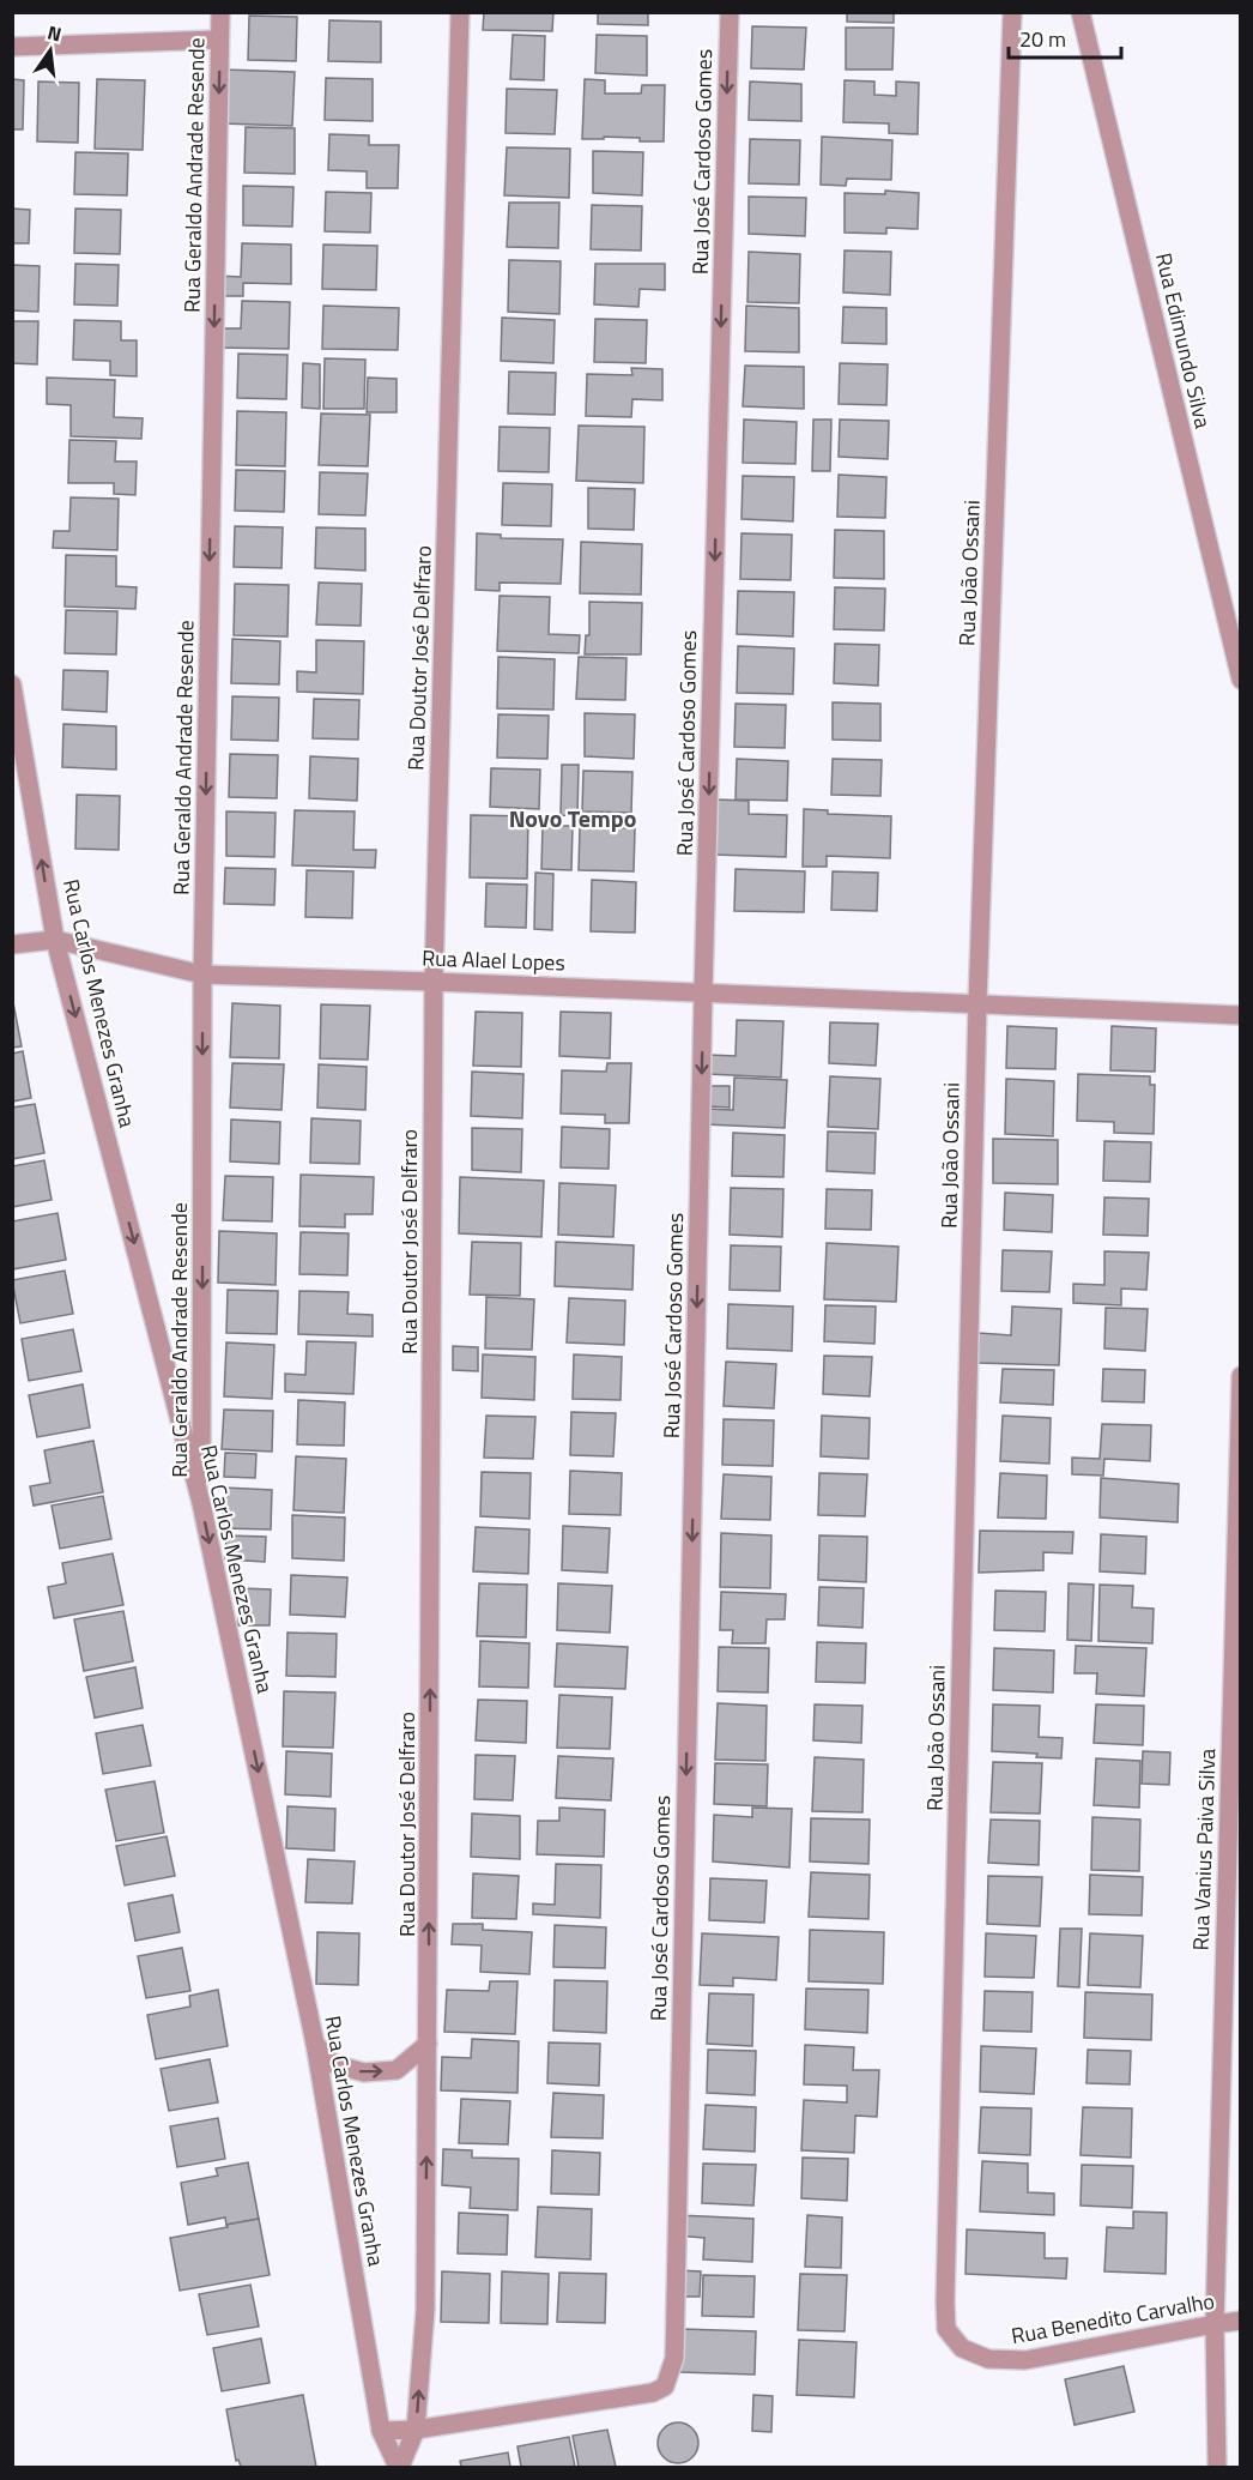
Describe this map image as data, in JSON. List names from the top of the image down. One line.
{"streets":{"street":["Rua José Cardoso Gomes","Rua Geraldo Andrade Resende","Rua Edimundo Silva","Rua João Ossani","Rua Doutor José Delfraro","Rua Alael Lopes","Rua Carlos Menezes Granha","Rua Vanius Paiva Silva","Rua Benedito Carvalho"]},"crossings":[["Rua José Cardoso Gomes","Rua Doutor José Delfraro"],["Rua José Cardoso Gomes","Rua Alael Lopes"],["Rua Geraldo Andrade Resende","Rua Alael Lopes"],["Rua Geraldo Andrade Resende","Rua Carlos Menezes Granha"],["Rua João Ossani","Rua Alael Lopes"],["Rua João Ossani","Rua Benedito Carvalho"],["Rua Doutor José Delfraro","Rua Alael Lopes"],["Rua Doutor José Delfraro","Rua Carlos Menezes Granha"],["Rua Alael Lopes","Rua Carlos Menezes Granha"],["Rua Vanius Paiva Silva","Rua Benedito Carvalho"]],"one_way":["Rua José Cardoso Gomes","Rua Geraldo Andrade Resende","Rua Doutor José Delfraro"],"districts":["Novo Tempo"],"scale_bar":"20 m","north":"top"}
